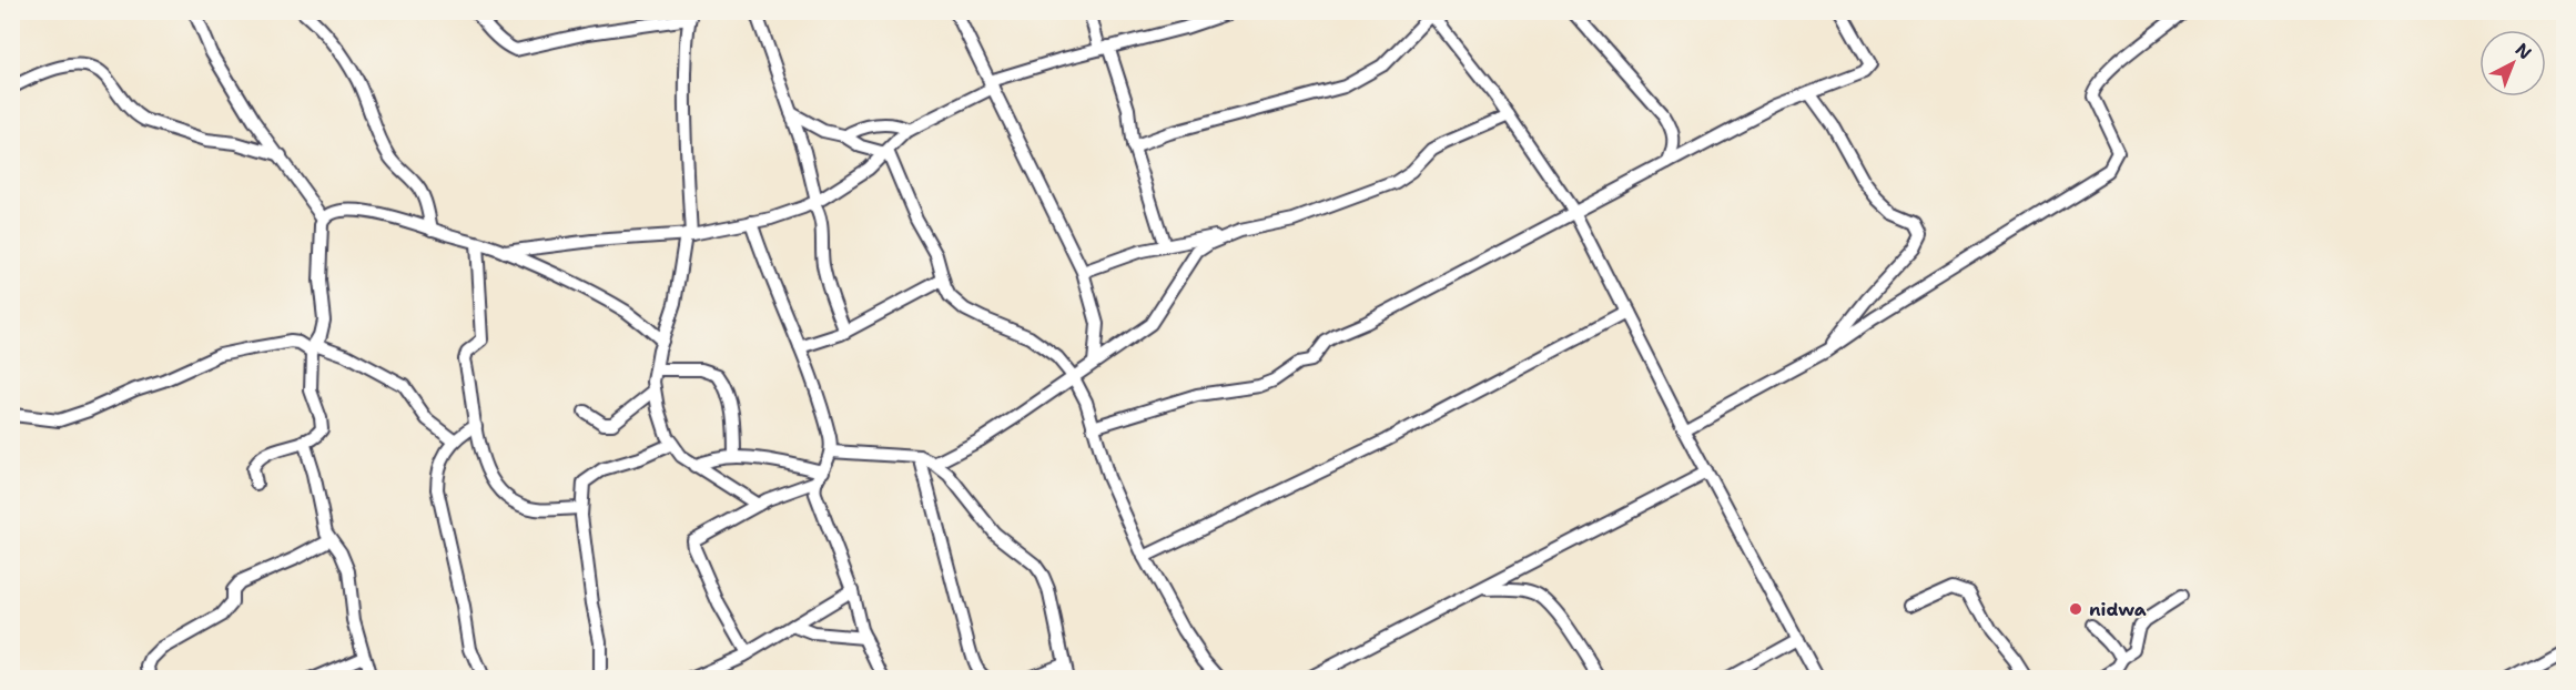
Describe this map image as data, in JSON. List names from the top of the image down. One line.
{"places":["nidwa"],"north":"top right"}
